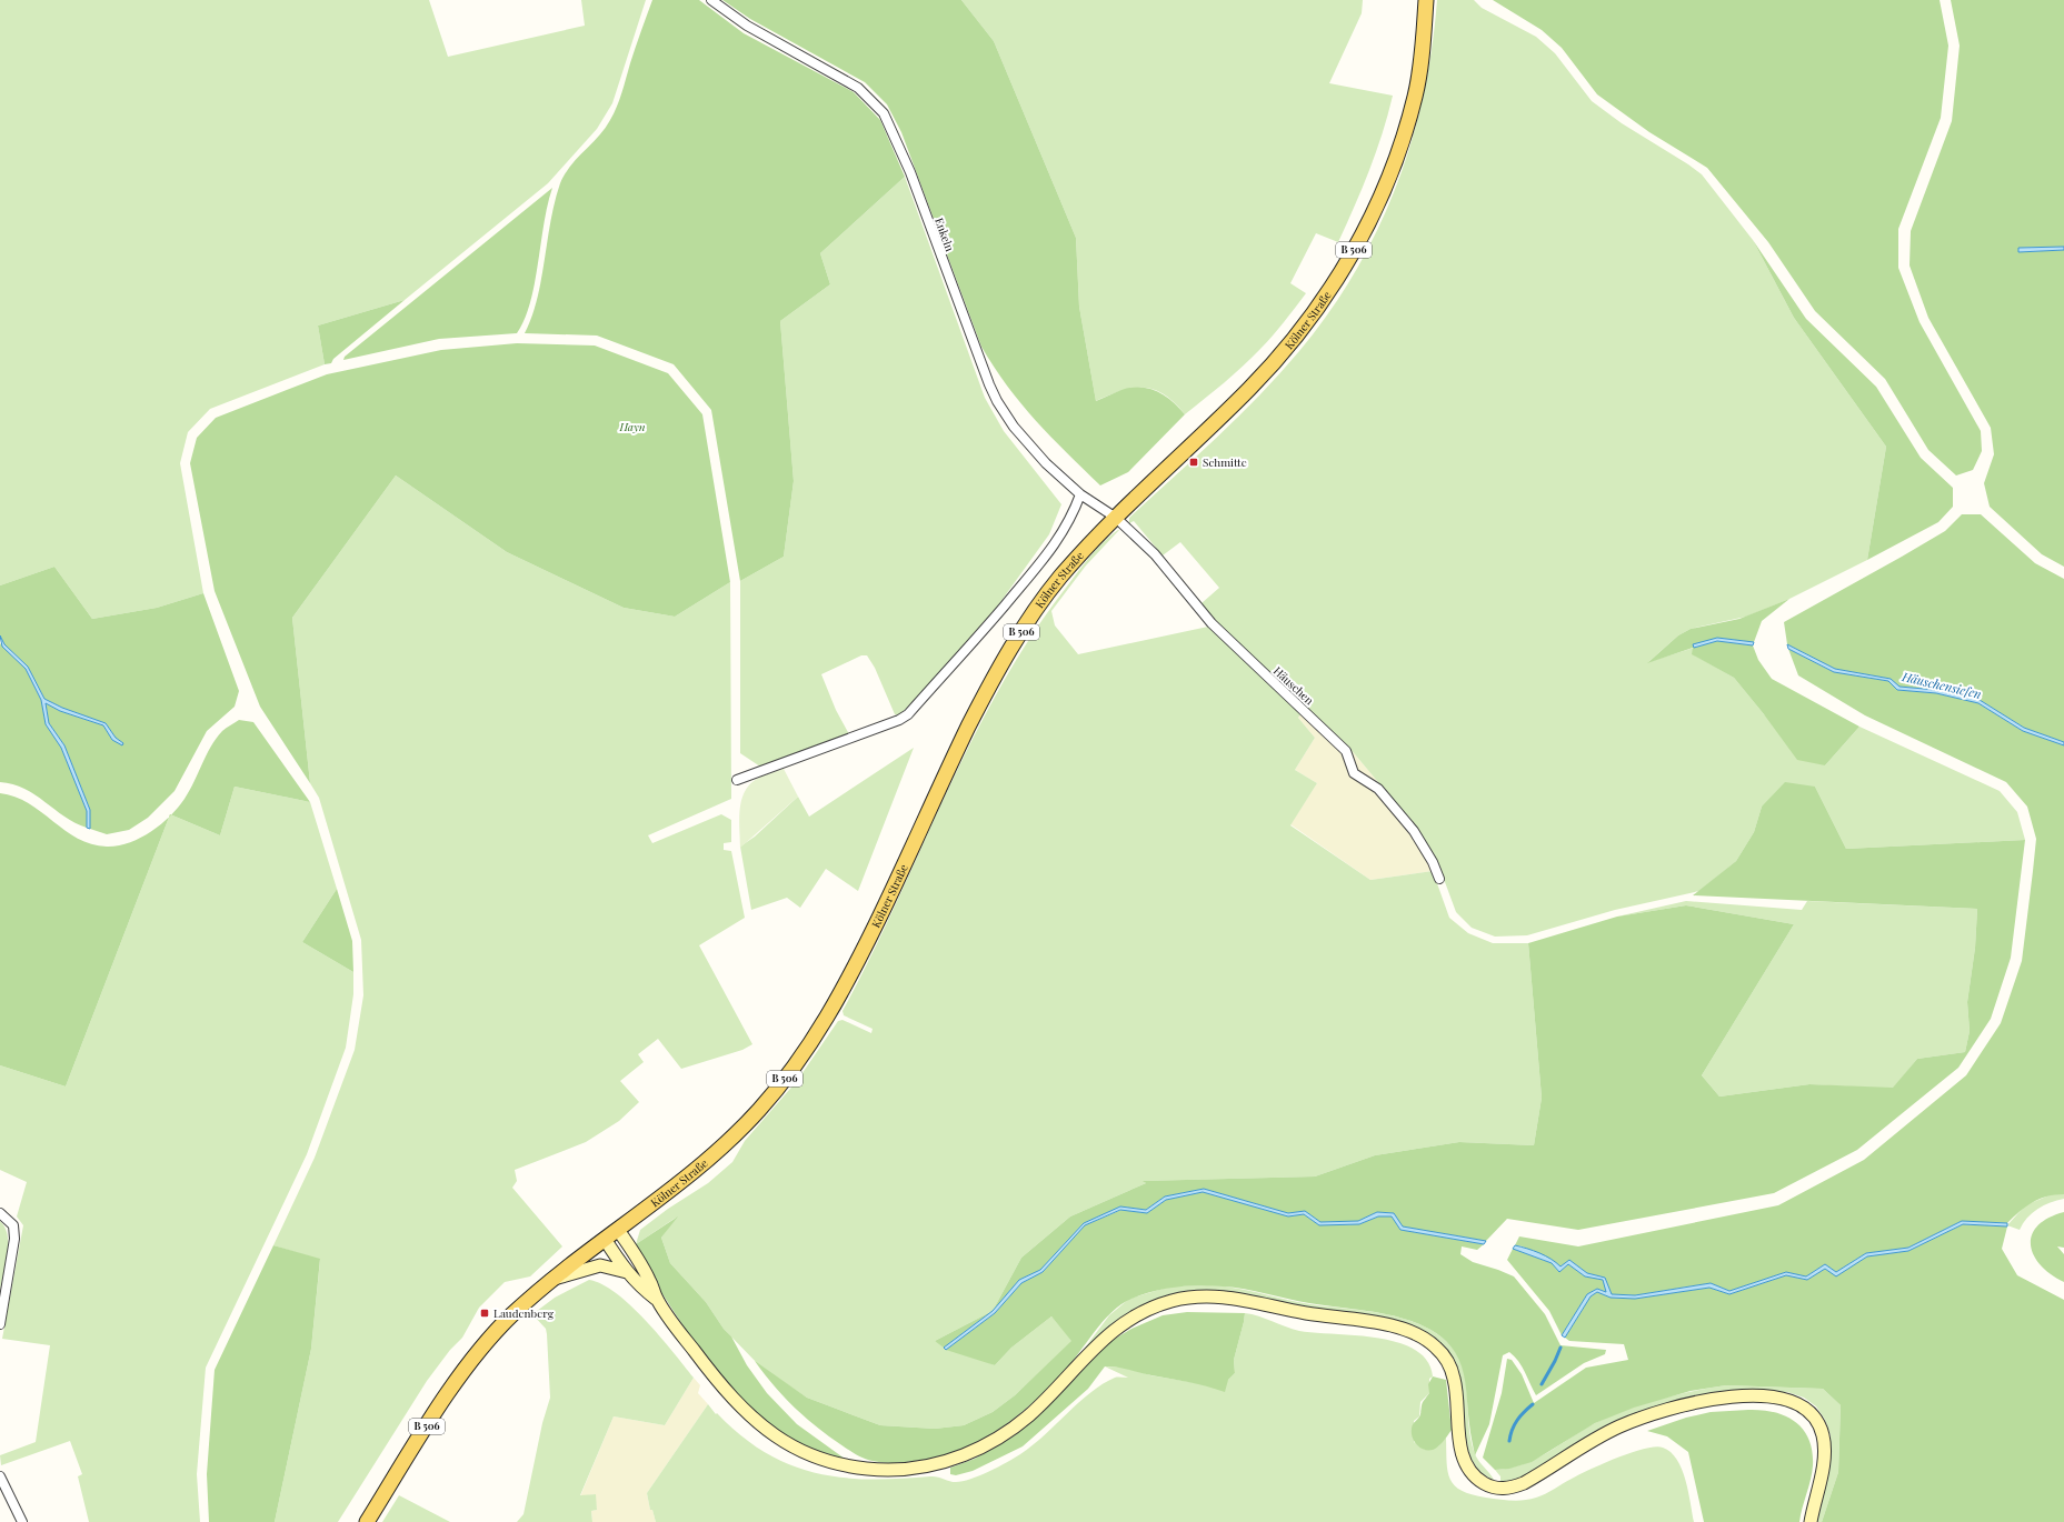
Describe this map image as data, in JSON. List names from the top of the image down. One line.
{"streets":{"main road":["B 506","Kölner Straße"],"street":["Enkeln","Häuschen"]},"crossings":[["Enkeln","Kölner Straße"],["Enkeln","Häuschen"],["B 506","Kölner Straße"],["Kölner Straße","Häuschen"]],"water":["Häuschensiefen"],"parks":["Hayn"],"places":{"transit":["Schmitte","Laudenberg"]}}
